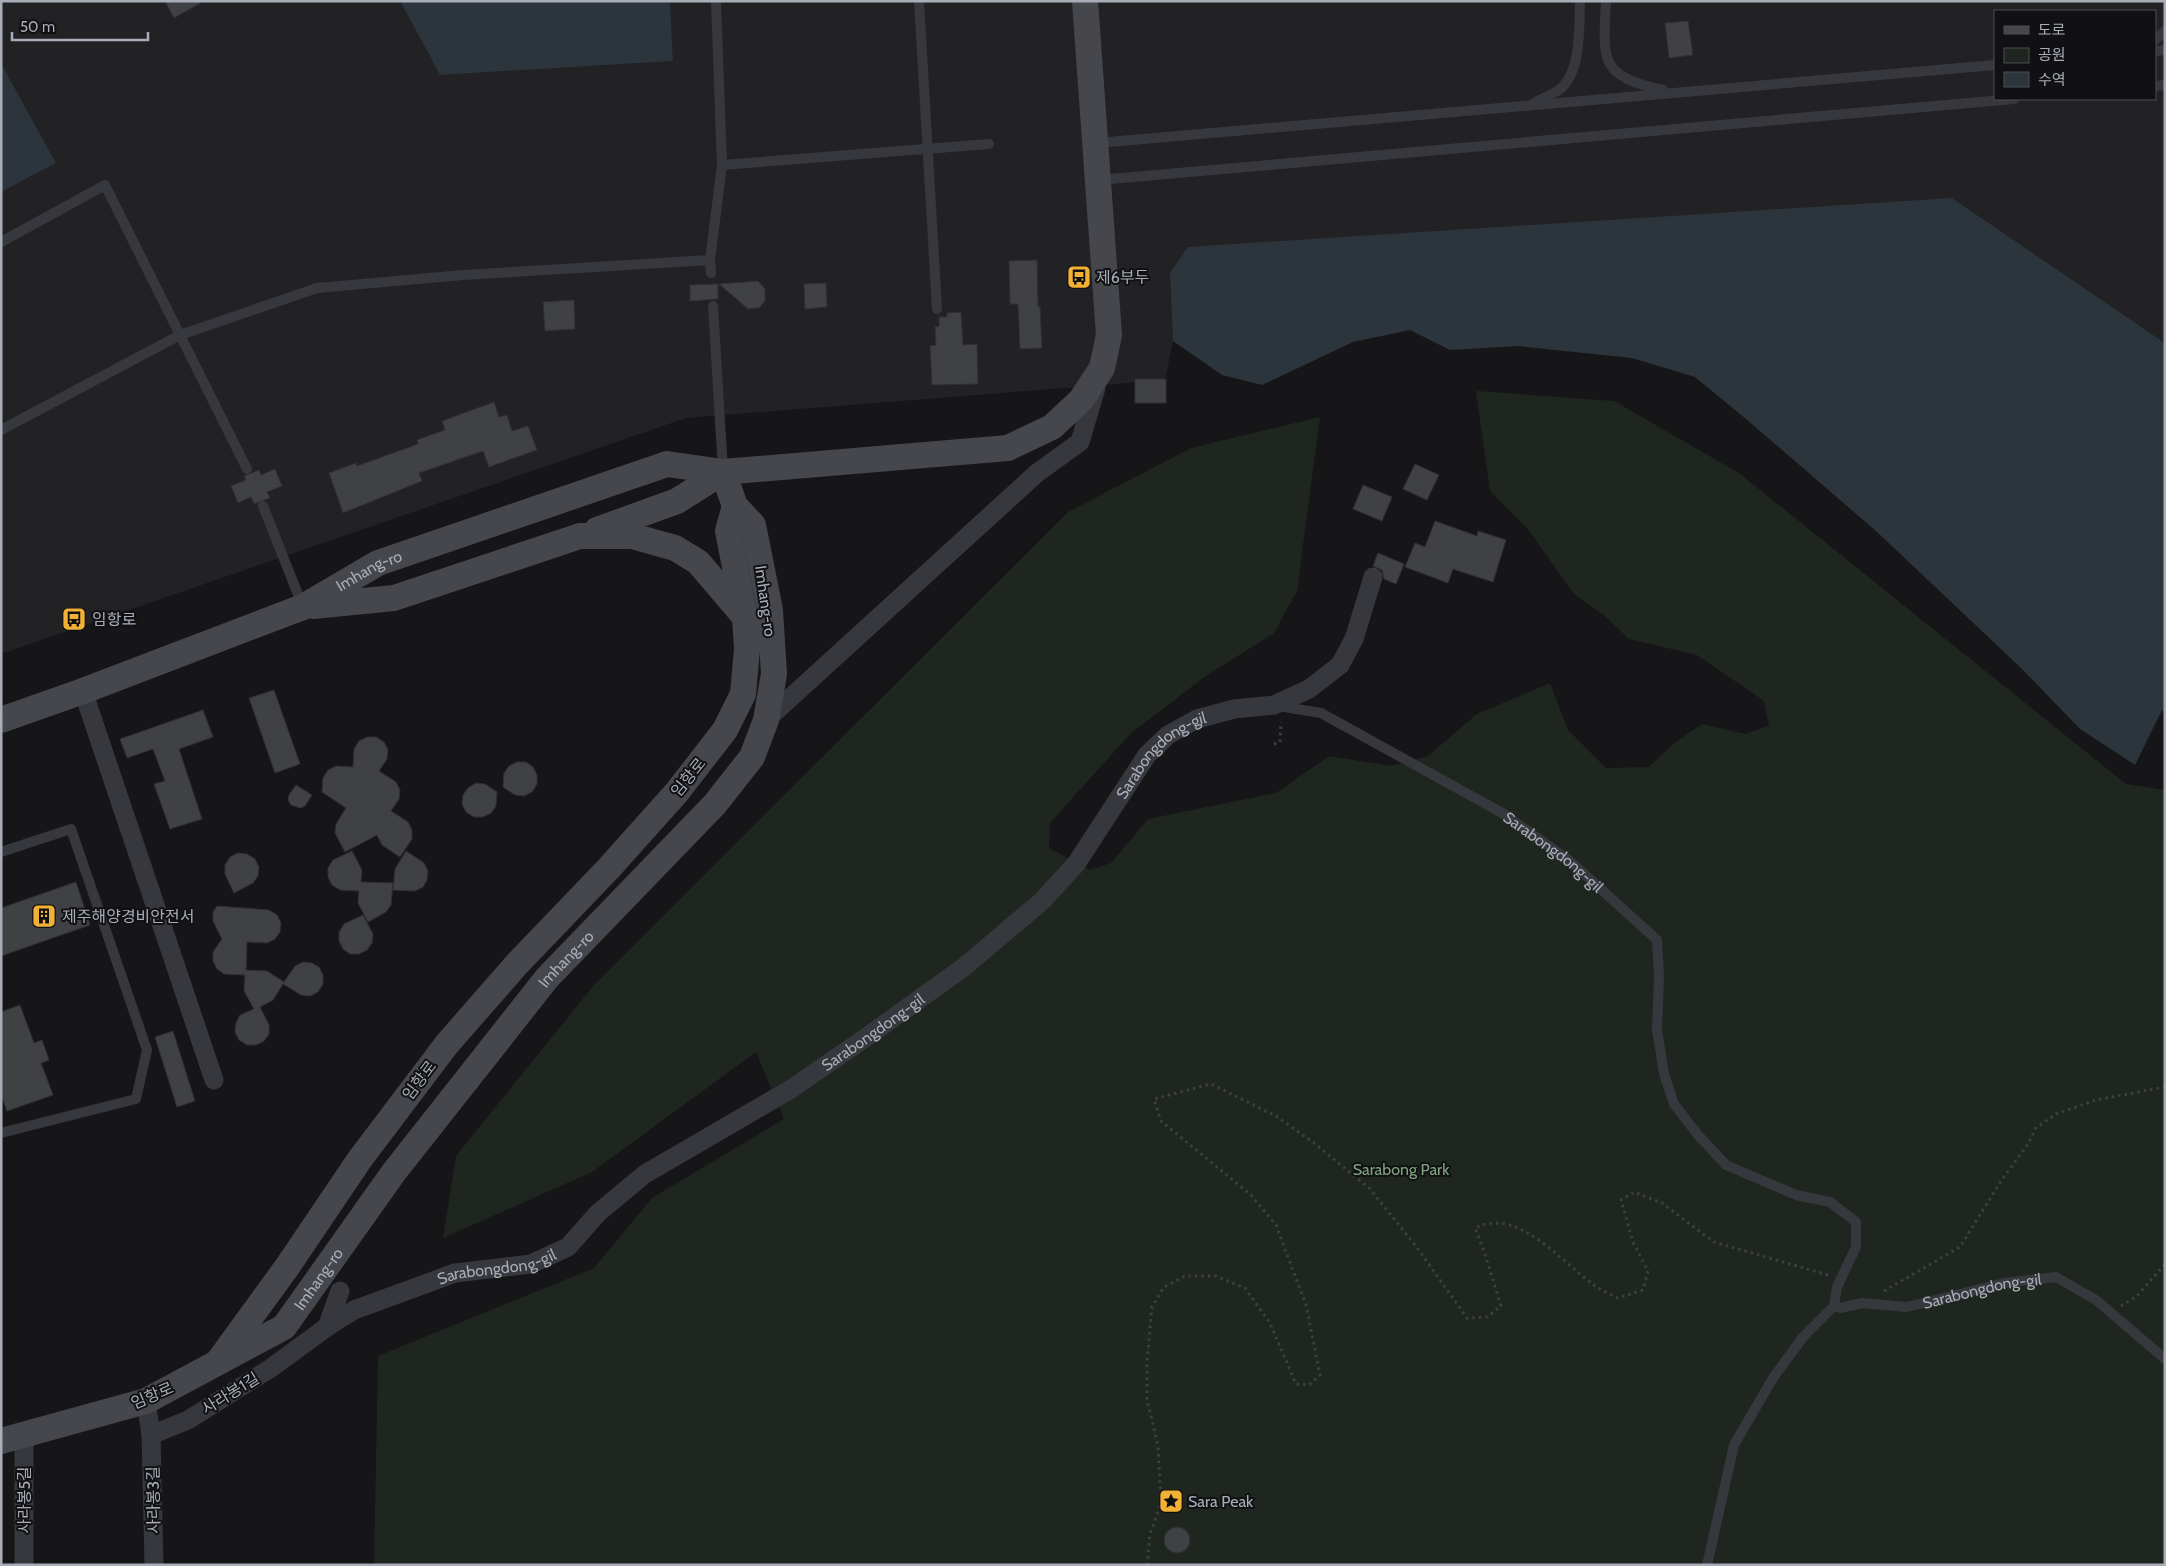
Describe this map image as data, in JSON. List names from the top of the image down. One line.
{"streets":{"main road":["Imhang-ro","임항로"],"street":["Sarabongdong-gil","사라봉1길","사라봉5길","사라봉3길"]},"crossings":[["Imhang-ro","임항로"],["Sarabongdong-gil","사라봉1길"],["임항로","사라봉5길"],["임항로","사라봉3길"],["사라봉1길","사라봉3길"]],"parks":["Sarabong Park"],"places":{"bus stop":["제6부두","임항로"],"building":["제주해양경비안전서"],"place":["Sara Peak"]},"legend":["도로","공원","수역"],"scale_bar":"50 m"}
